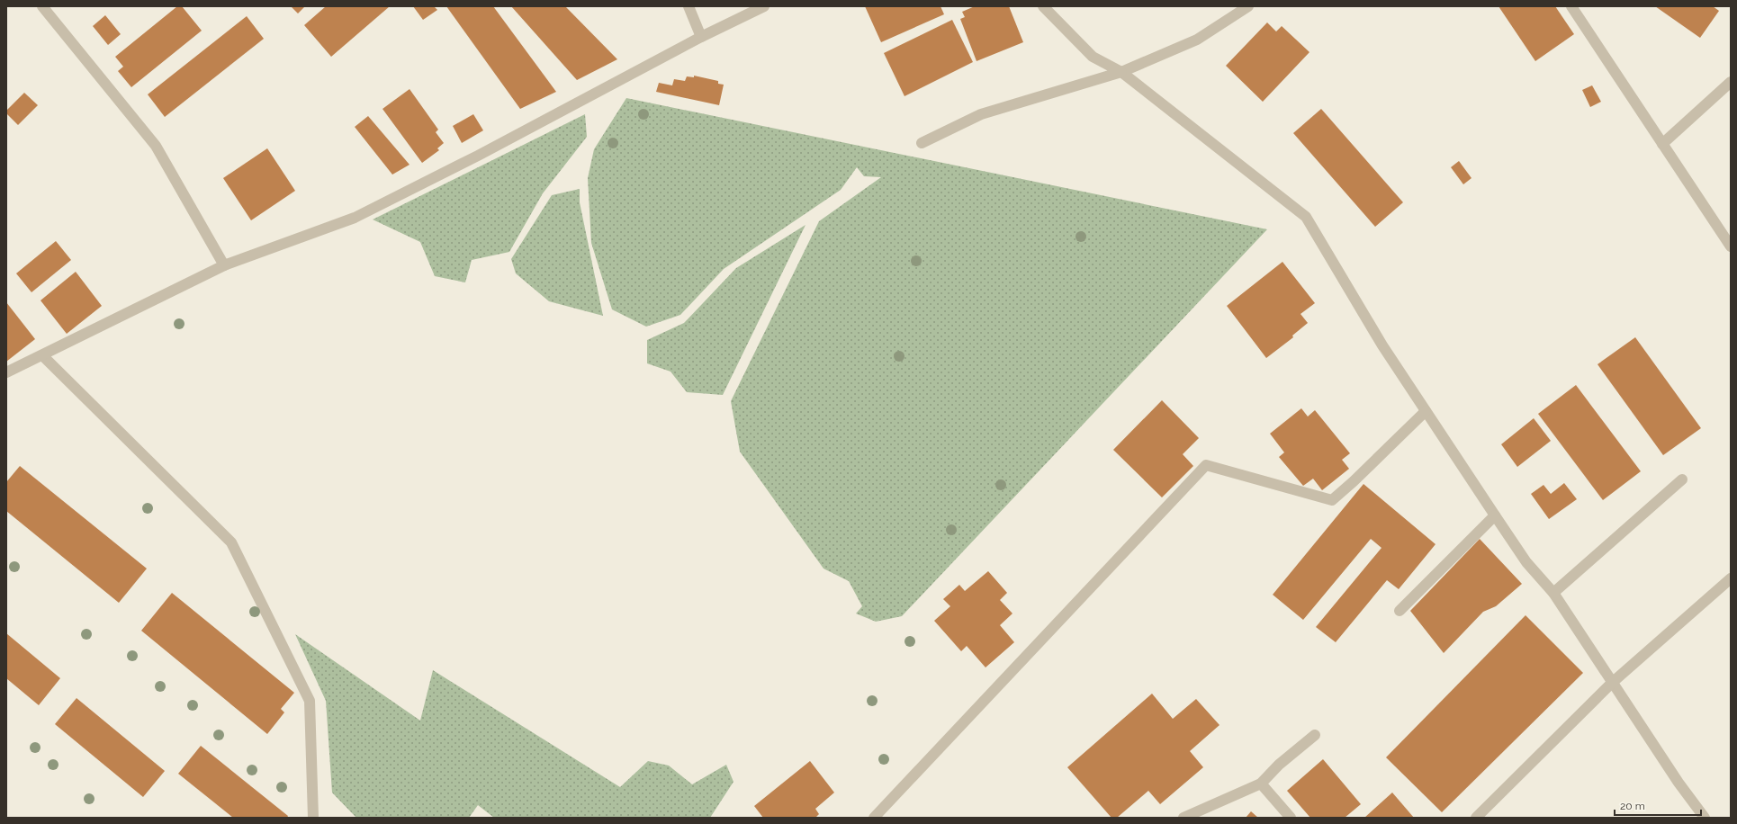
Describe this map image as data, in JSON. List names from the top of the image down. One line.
{"scale_bar":"20 m"}
